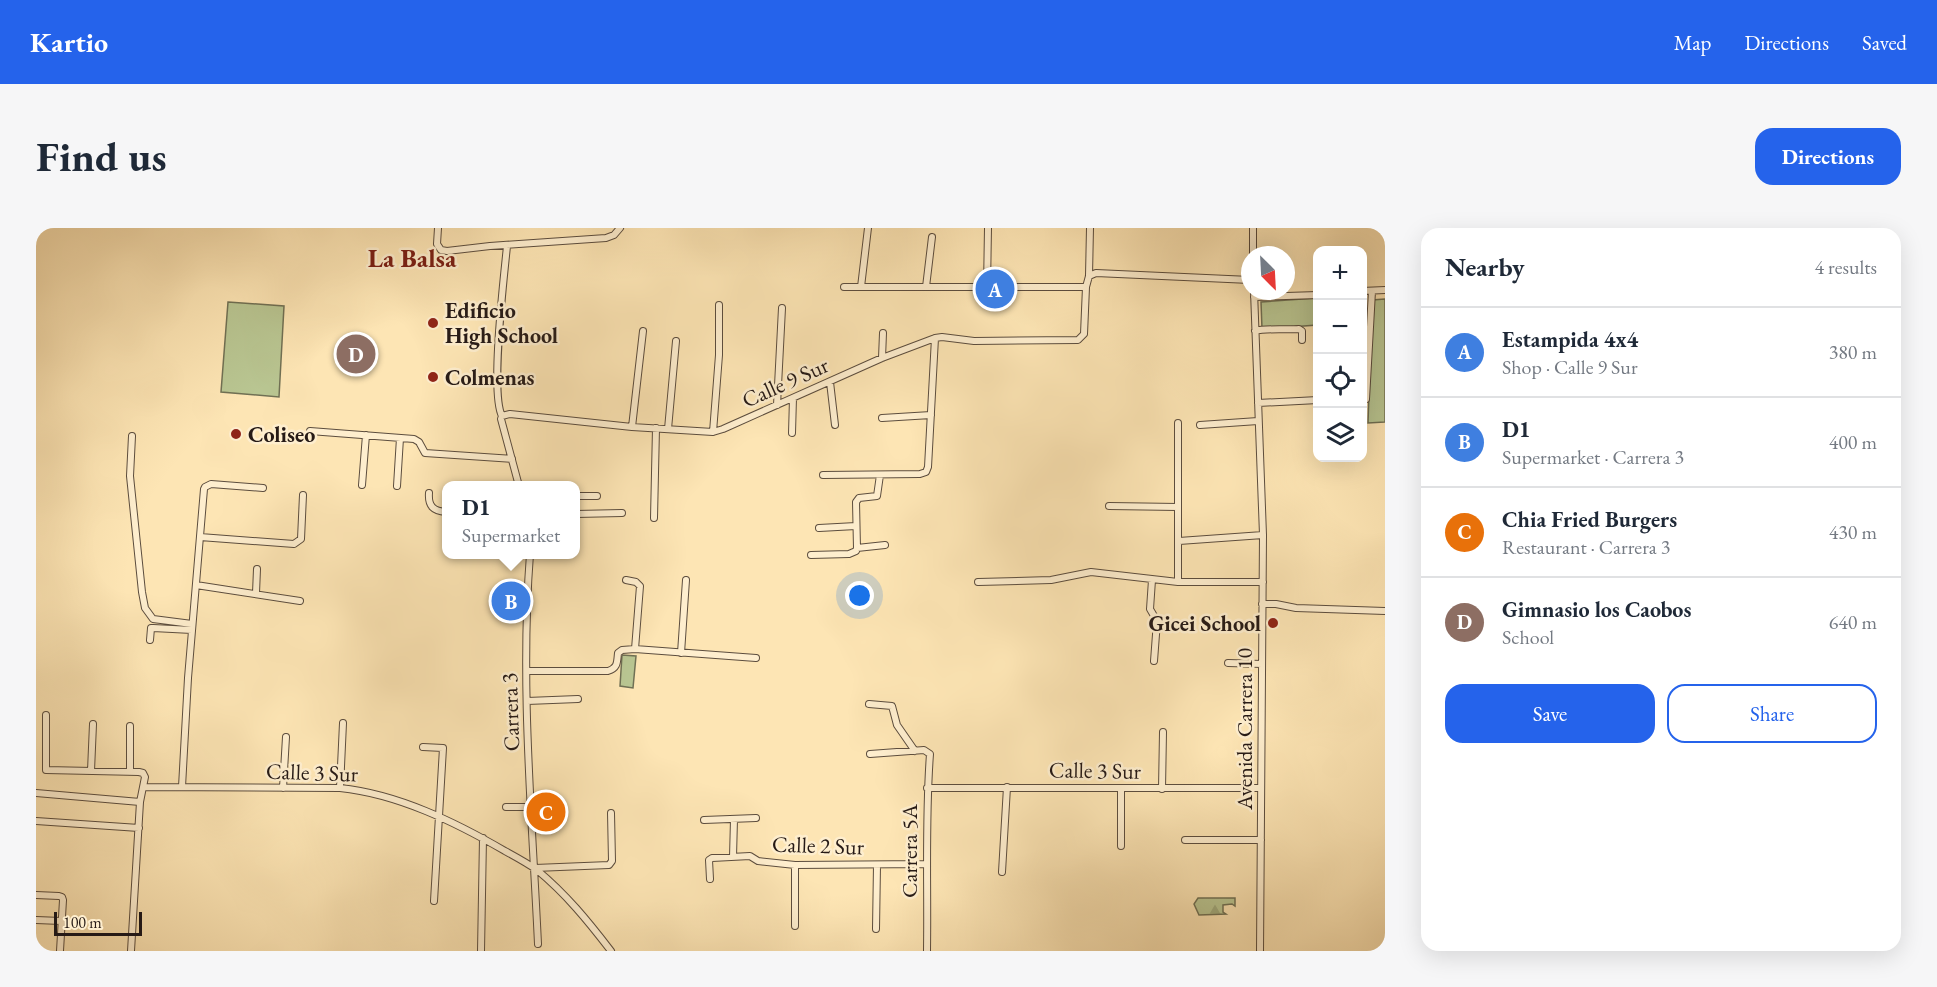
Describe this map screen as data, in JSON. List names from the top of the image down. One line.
{"streets":{"street":["Calle 9 Sur","Carrera 3","Avenida Carrera 10","Calle 3 Sur","Calle 2 Sur","Carrera 5A"]},"crossings":[["Carrera 3","Calle 3 Sur"],["Avenida Carrera 10","Calle 3 Sur"],["Calle 3 Sur","Carrera 5A"],["Calle 2 Sur","Carrera 5A"]],"districts":["La Balsa"],"places":["Edificio High School","Colmenas","Coliseo","Gicei School"],"scale_bar":"100 m","north":"bottom right","page":{"header":"Kartio","nav":["Map","Directions","Saved"],"buttons":["Directions",["Save","Share"]],"title":"Find us","heading":["Nearby","4 results"],"map_buttons":["+","−"],"pins":["A","D","B","C"],"list":[{"mark":"A","name":"Estampida 4x4","note":"Shop · Calle 9 Sur","value":"380 m"},{"mark":"B","name":"D1","note":"Supermarket · Carrera 3","value":"400 m"},{"mark":"C","name":"Chia Fried Burgers","note":"Restaurant · Carrera 3","value":"430 m"},{"mark":"D","name":"Gimnasio los Caobos","note":"School","value":"640 m"}],"popup":["D1","Supermarket"],"scale":"100 m"}}
